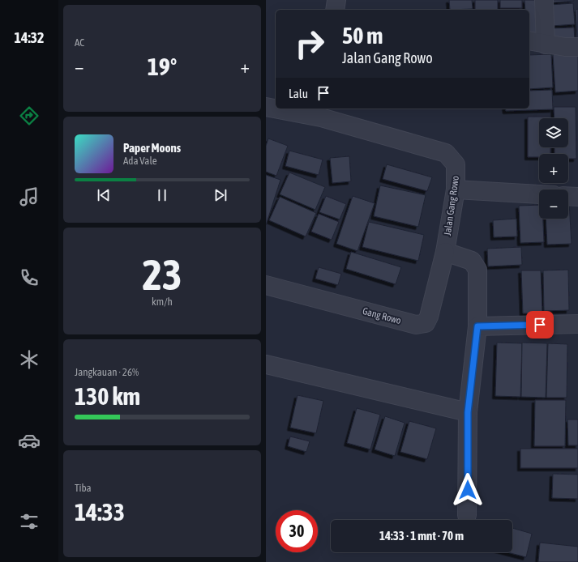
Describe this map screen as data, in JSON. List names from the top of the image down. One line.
{"streets":{"street":["Jalan Gang Rowo","Gang Rowo"]},"crossings":[["Jalan Gang Rowo","Gang Rowo"]],"page":{"tabs":"14:32","tile":["AC",["23","km/h"],["Jangkauan · 26%","130 km"],["Tiba","14:33"]],"turn":["50 m","Jalan Gang Rowo"],"heat":["−","19°","+"],"then":"Lalu","map_buttons":["+","−"],"song":["Paper Moons","Ada Vale"],"limit":"30","trip":"14:33 · 1 mnt · 70 m"}}
